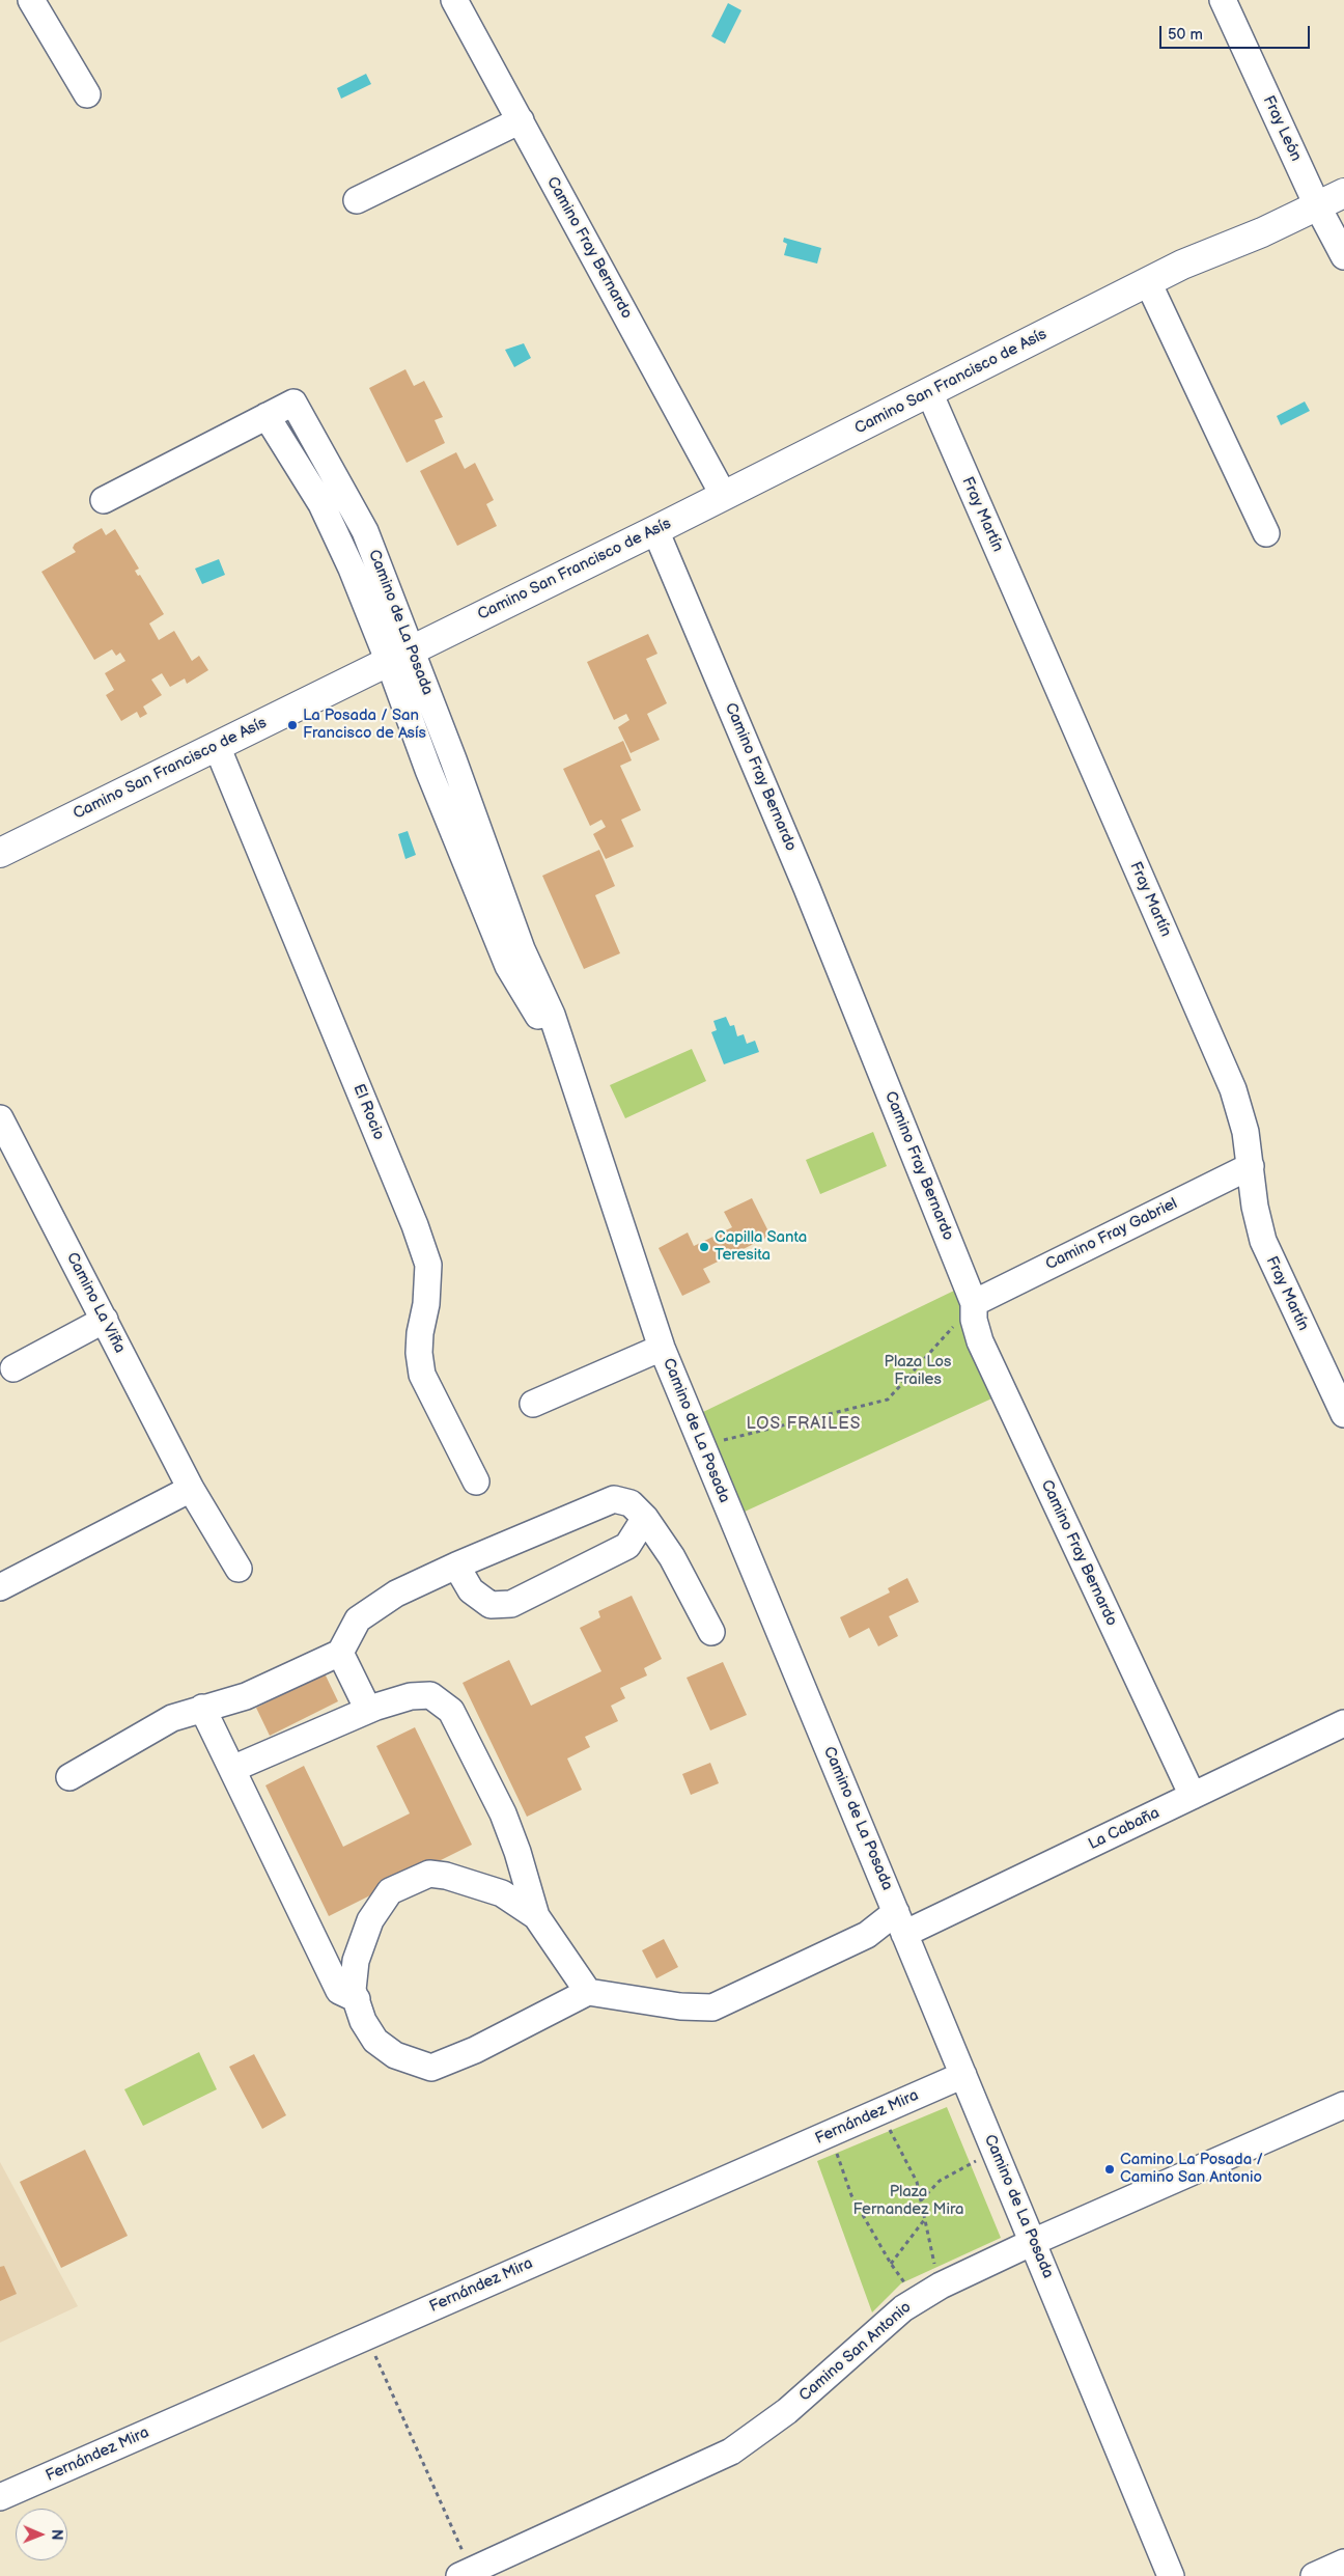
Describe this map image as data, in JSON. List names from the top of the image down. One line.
{"streets":{"main road":["Camino San Francisco de Asís"],"street":["Fray León","Camino Fray Bernardo","Fray Martín","Camino de La Posada","El Rocio","Camino Fray Gabriel","Camino La Viña","La Cabaña","Fernández Mira","Camino San Antonio"]},"crossings":[["Fray León","Camino San Francisco de Asís"],["Camino Fray Bernardo","Camino San Francisco de Asís"],["Camino Fray Bernardo","Camino Fray Gabriel"],["Camino Fray Bernardo","La Cabaña"],["Camino San Francisco de Asís","Fray Martín"],["Camino San Francisco de Asís","Camino de La Posada"],["Camino San Francisco de Asís","El Rocio"],["Fray Martín","Camino Fray Gabriel"],["Camino de La Posada","La Cabaña"],["Camino de La Posada","Fernández Mira"],["Camino de La Posada","Camino San Antonio"]],"districts":["LOS FRAILES"],"parks":["Plaza Los Frailes","Plaza Fernandez Mira"],"places":["La Posada / San Francisco de Asís","Capilla Santa Teresita","Camino La Posada / Camino San Antonio"],"scale_bar":"50 m","north":"right"}
